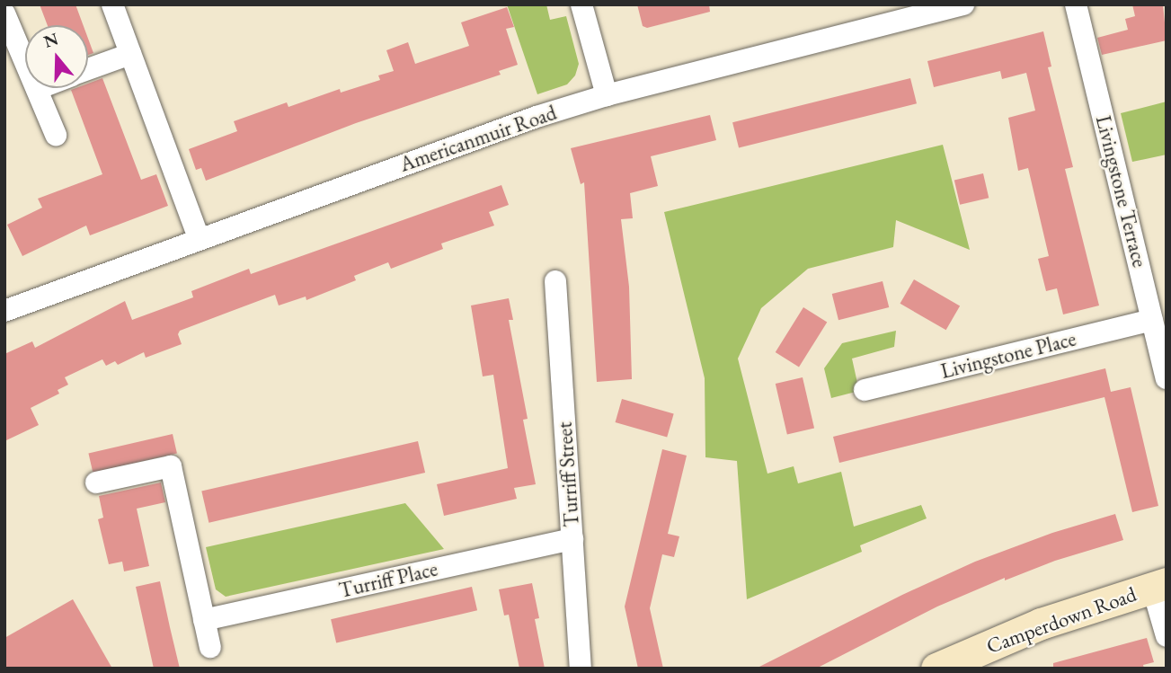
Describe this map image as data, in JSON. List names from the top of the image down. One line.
{"streets":{"street":["Americanmuir Road","Livingstone Terrace","Livingstone Place","Turriff Street","Turriff Place","Camperdown Road"]},"crossings":[["Livingstone Terrace","Livingstone Place"],["Turriff Street","Turriff Place"]],"north":"top"}
